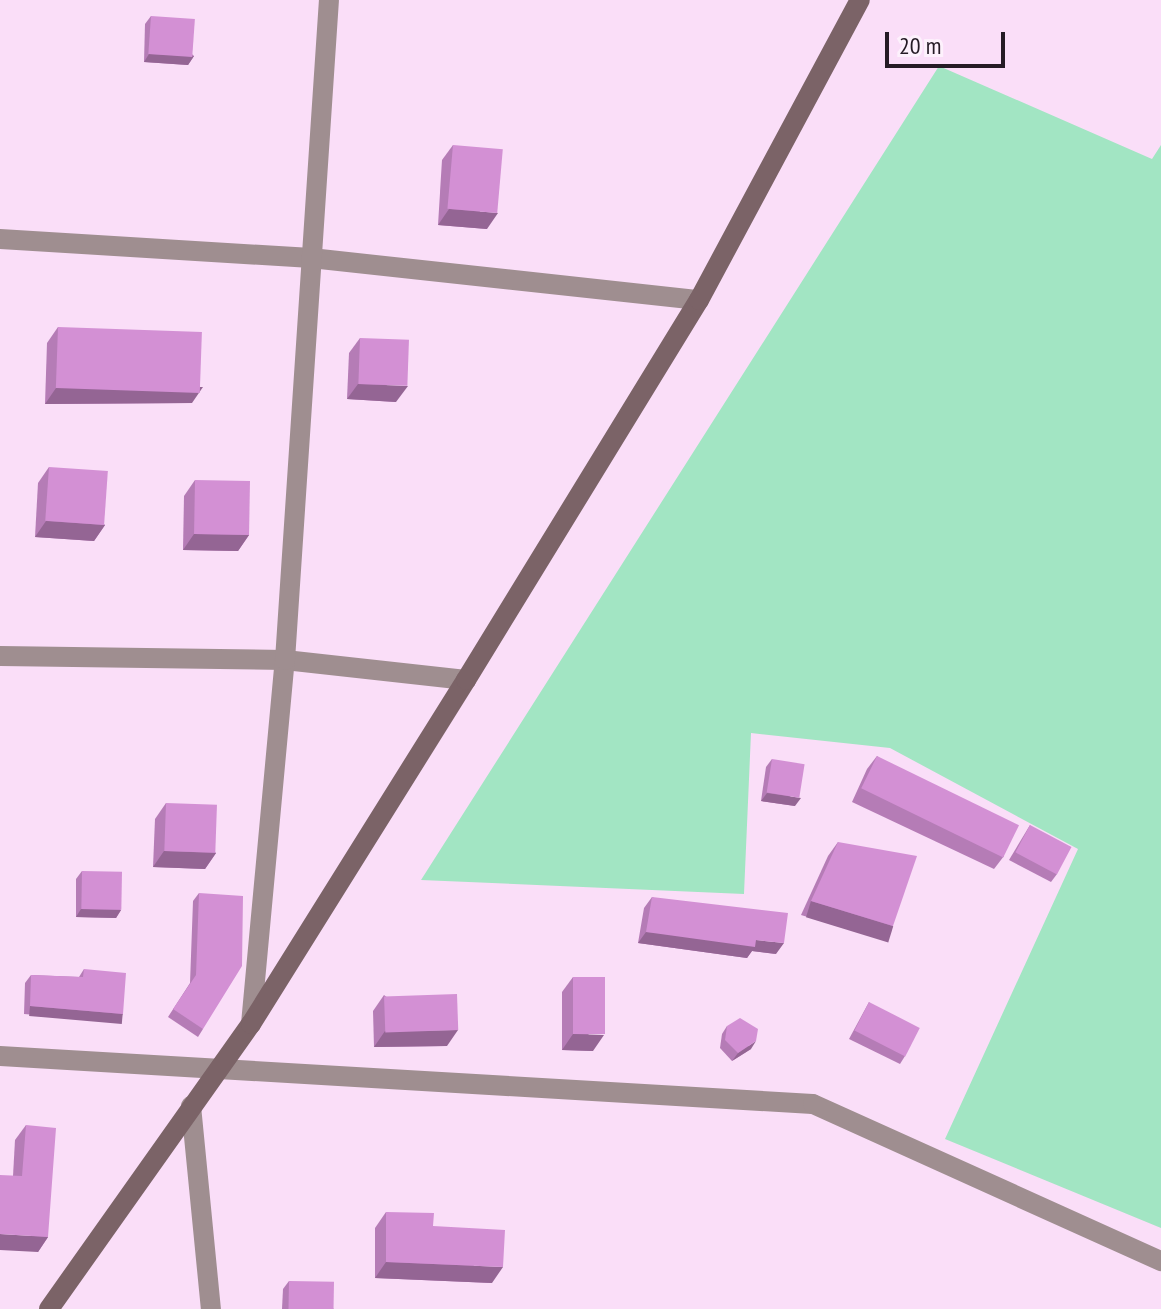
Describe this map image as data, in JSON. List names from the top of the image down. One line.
{"scale_bar":"20 m"}
